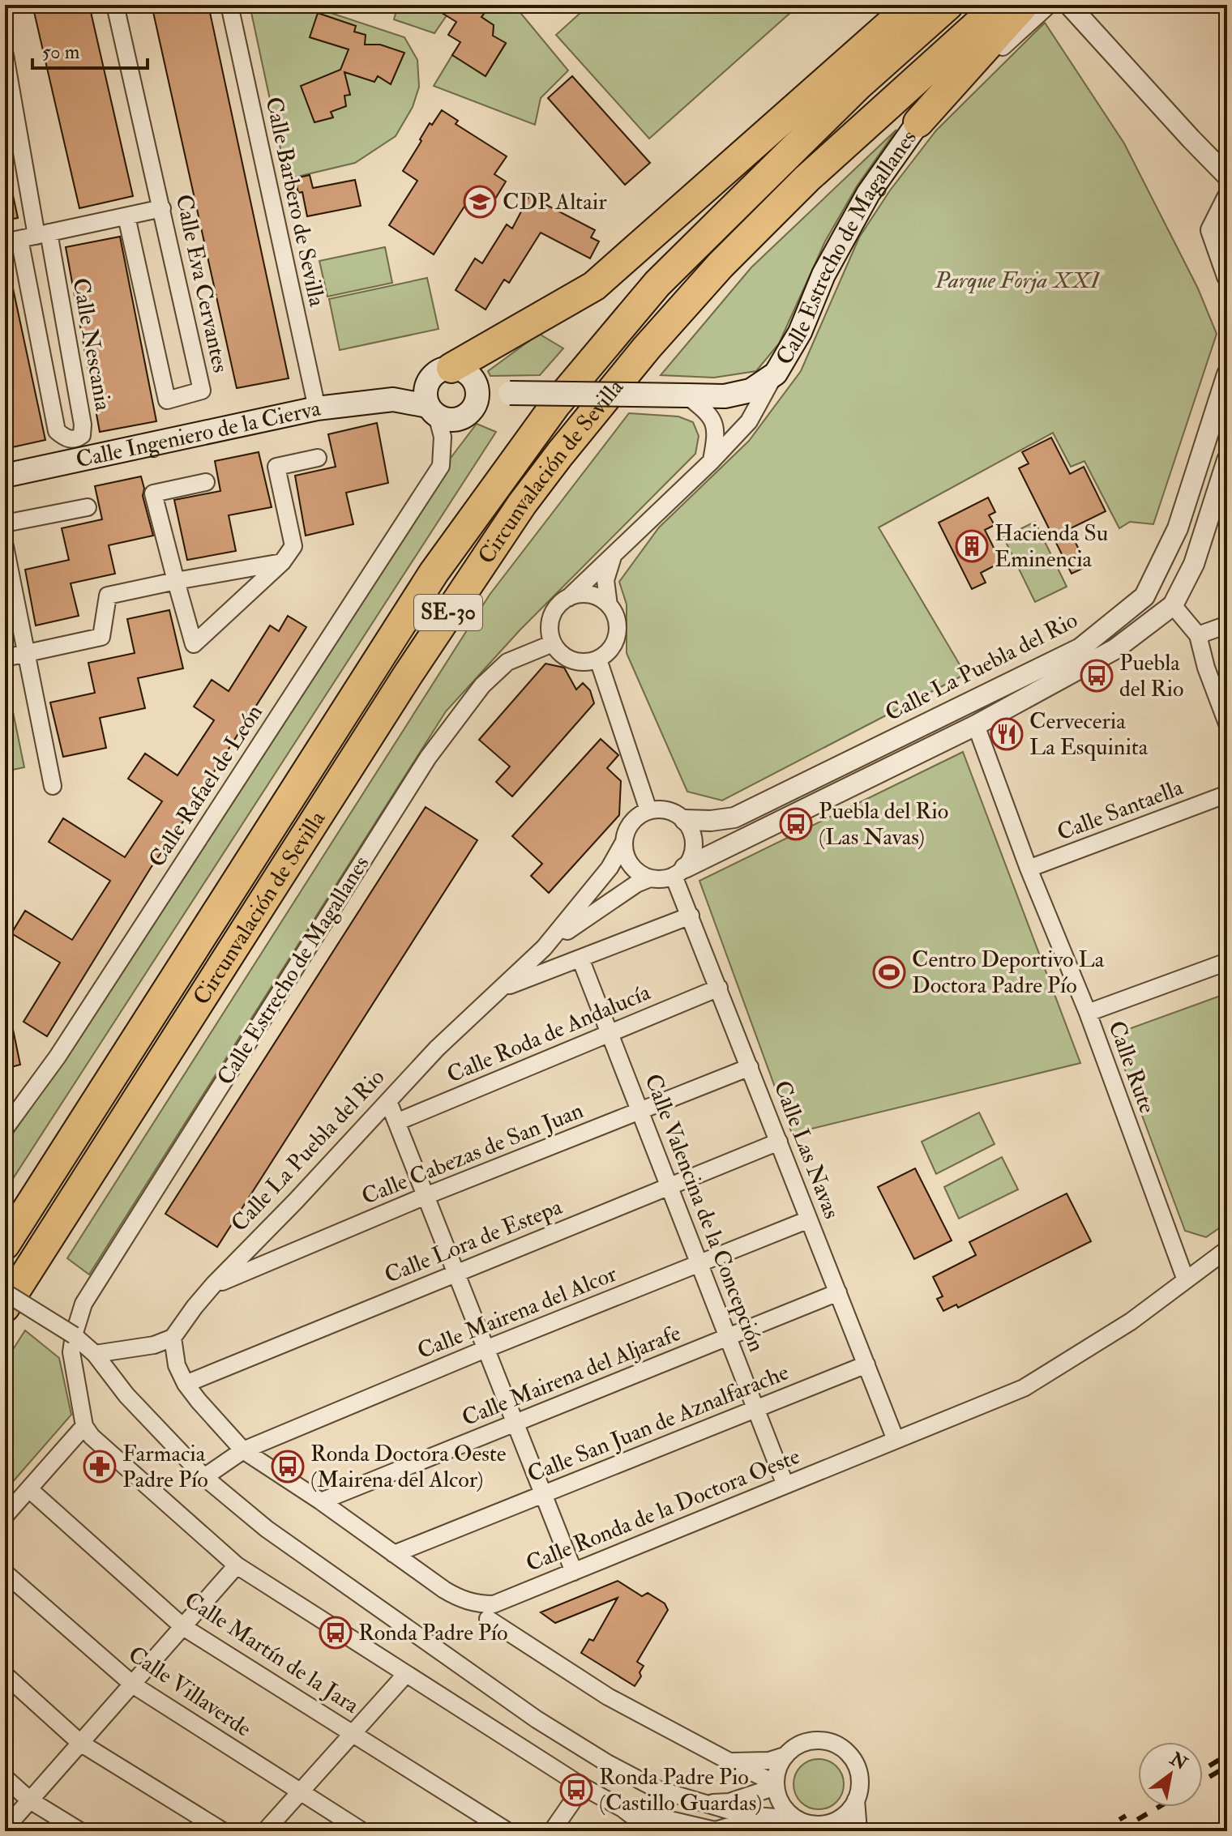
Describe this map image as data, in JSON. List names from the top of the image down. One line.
{"streets":{"highway":["Circunvalación de Sevilla","SE-30"],"main road":["Calle Estrecho de Magallanes","Calle Ingeniero de la Cierva"],"street":["Calle Barbero de Sevilla","Calle Eva Cervantes","Calle Nescania","Calle La Puebla del Rio","Calle Rafael de León","Calle Santaella","Calle Roda de Andalucía","Calle Rute","Calle Las Navas","Calle Cabezas de San Juan","Calle Valencina de la Concepción","Calle Lora de Estepa","Calle Mairena del Alcor","Calle Mairena del Aljarafe","Calle San Juan de Aznalfarache","Calle Ronda de la Doctora Oeste","Calle Martín de la Jara","Calle Villaverde"]},"crossings":[["Calle Barbero de Sevilla","Calle Ingeniero de la Cierva"],["Calle Ingeniero de la Cierva","Calle Rafael de León"],["Calle La Puebla del Rio","Calle Rute"],["Calle La Puebla del Rio","Calle Las Navas"],["Calle La Puebla del Rio","Calle Cabezas de San Juan"],["Calle La Puebla del Rio","Calle Ronda de la Doctora Oeste"],["Calle Santaella","Calle Rute"],["Calle Roda de Andalucía","Calle Las Navas"],["Calle Roda de Andalucía","Calle Valencina de la Concepción"],["Calle Rute","Calle Ronda de la Doctora Oeste"],["Calle Las Navas","Calle Cabezas de San Juan"],["Calle Las Navas","Calle Lora de Estepa"],["Calle Las Navas","Calle Mairena del Alcor"],["Calle Las Navas","Calle Mairena del Aljarafe"],["Calle Las Navas","Calle San Juan de Aznalfarache"],["Calle Las Navas","Calle Ronda de la Doctora Oeste"],["Calle Cabezas de San Juan","Calle Valencina de la Concepción"],["Calle Valencina de la Concepción","Calle Lora de Estepa"],["Calle Valencina de la Concepción","Calle Mairena del Alcor"],["Calle Valencina de la Concepción","Calle Mairena del Aljarafe"],["Calle Valencina de la Concepción","Calle San Juan de Aznalfarache"],["Calle Valencina de la Concepción","Calle Ronda de la Doctora Oeste"],["Calle Lora de Estepa","Calle Ronda de la Doctora Oeste"],["Calle Mairena del Alcor","Calle Ronda de la Doctora Oeste"],["Calle Mairena del Aljarafe","Calle Ronda de la Doctora Oeste"],["Calle San Juan de Aznalfarache","Calle Ronda de la Doctora Oeste"]],"parks":["Parque Forja XXI"],"places":{"school or university":["CDP Altair"],"building":["Hacienda Su Eminencia"],"bus stop":["Puebla del Rio","Puebla del Rio (Las Navas)","Ronda Doctora Oeste (Mairena del Alcor)","Ronda Padre Pío","Ronda Padre Pio (Castillo Guardas)"],"restaurant":["Cerveceria La Esquinita"],"sports":["Centro Deportivo La Doctora Padre Pío"],"pharmacy":["Farmacia Padre Pío"]},"scale_bar":"50 m","north":"top right"}
